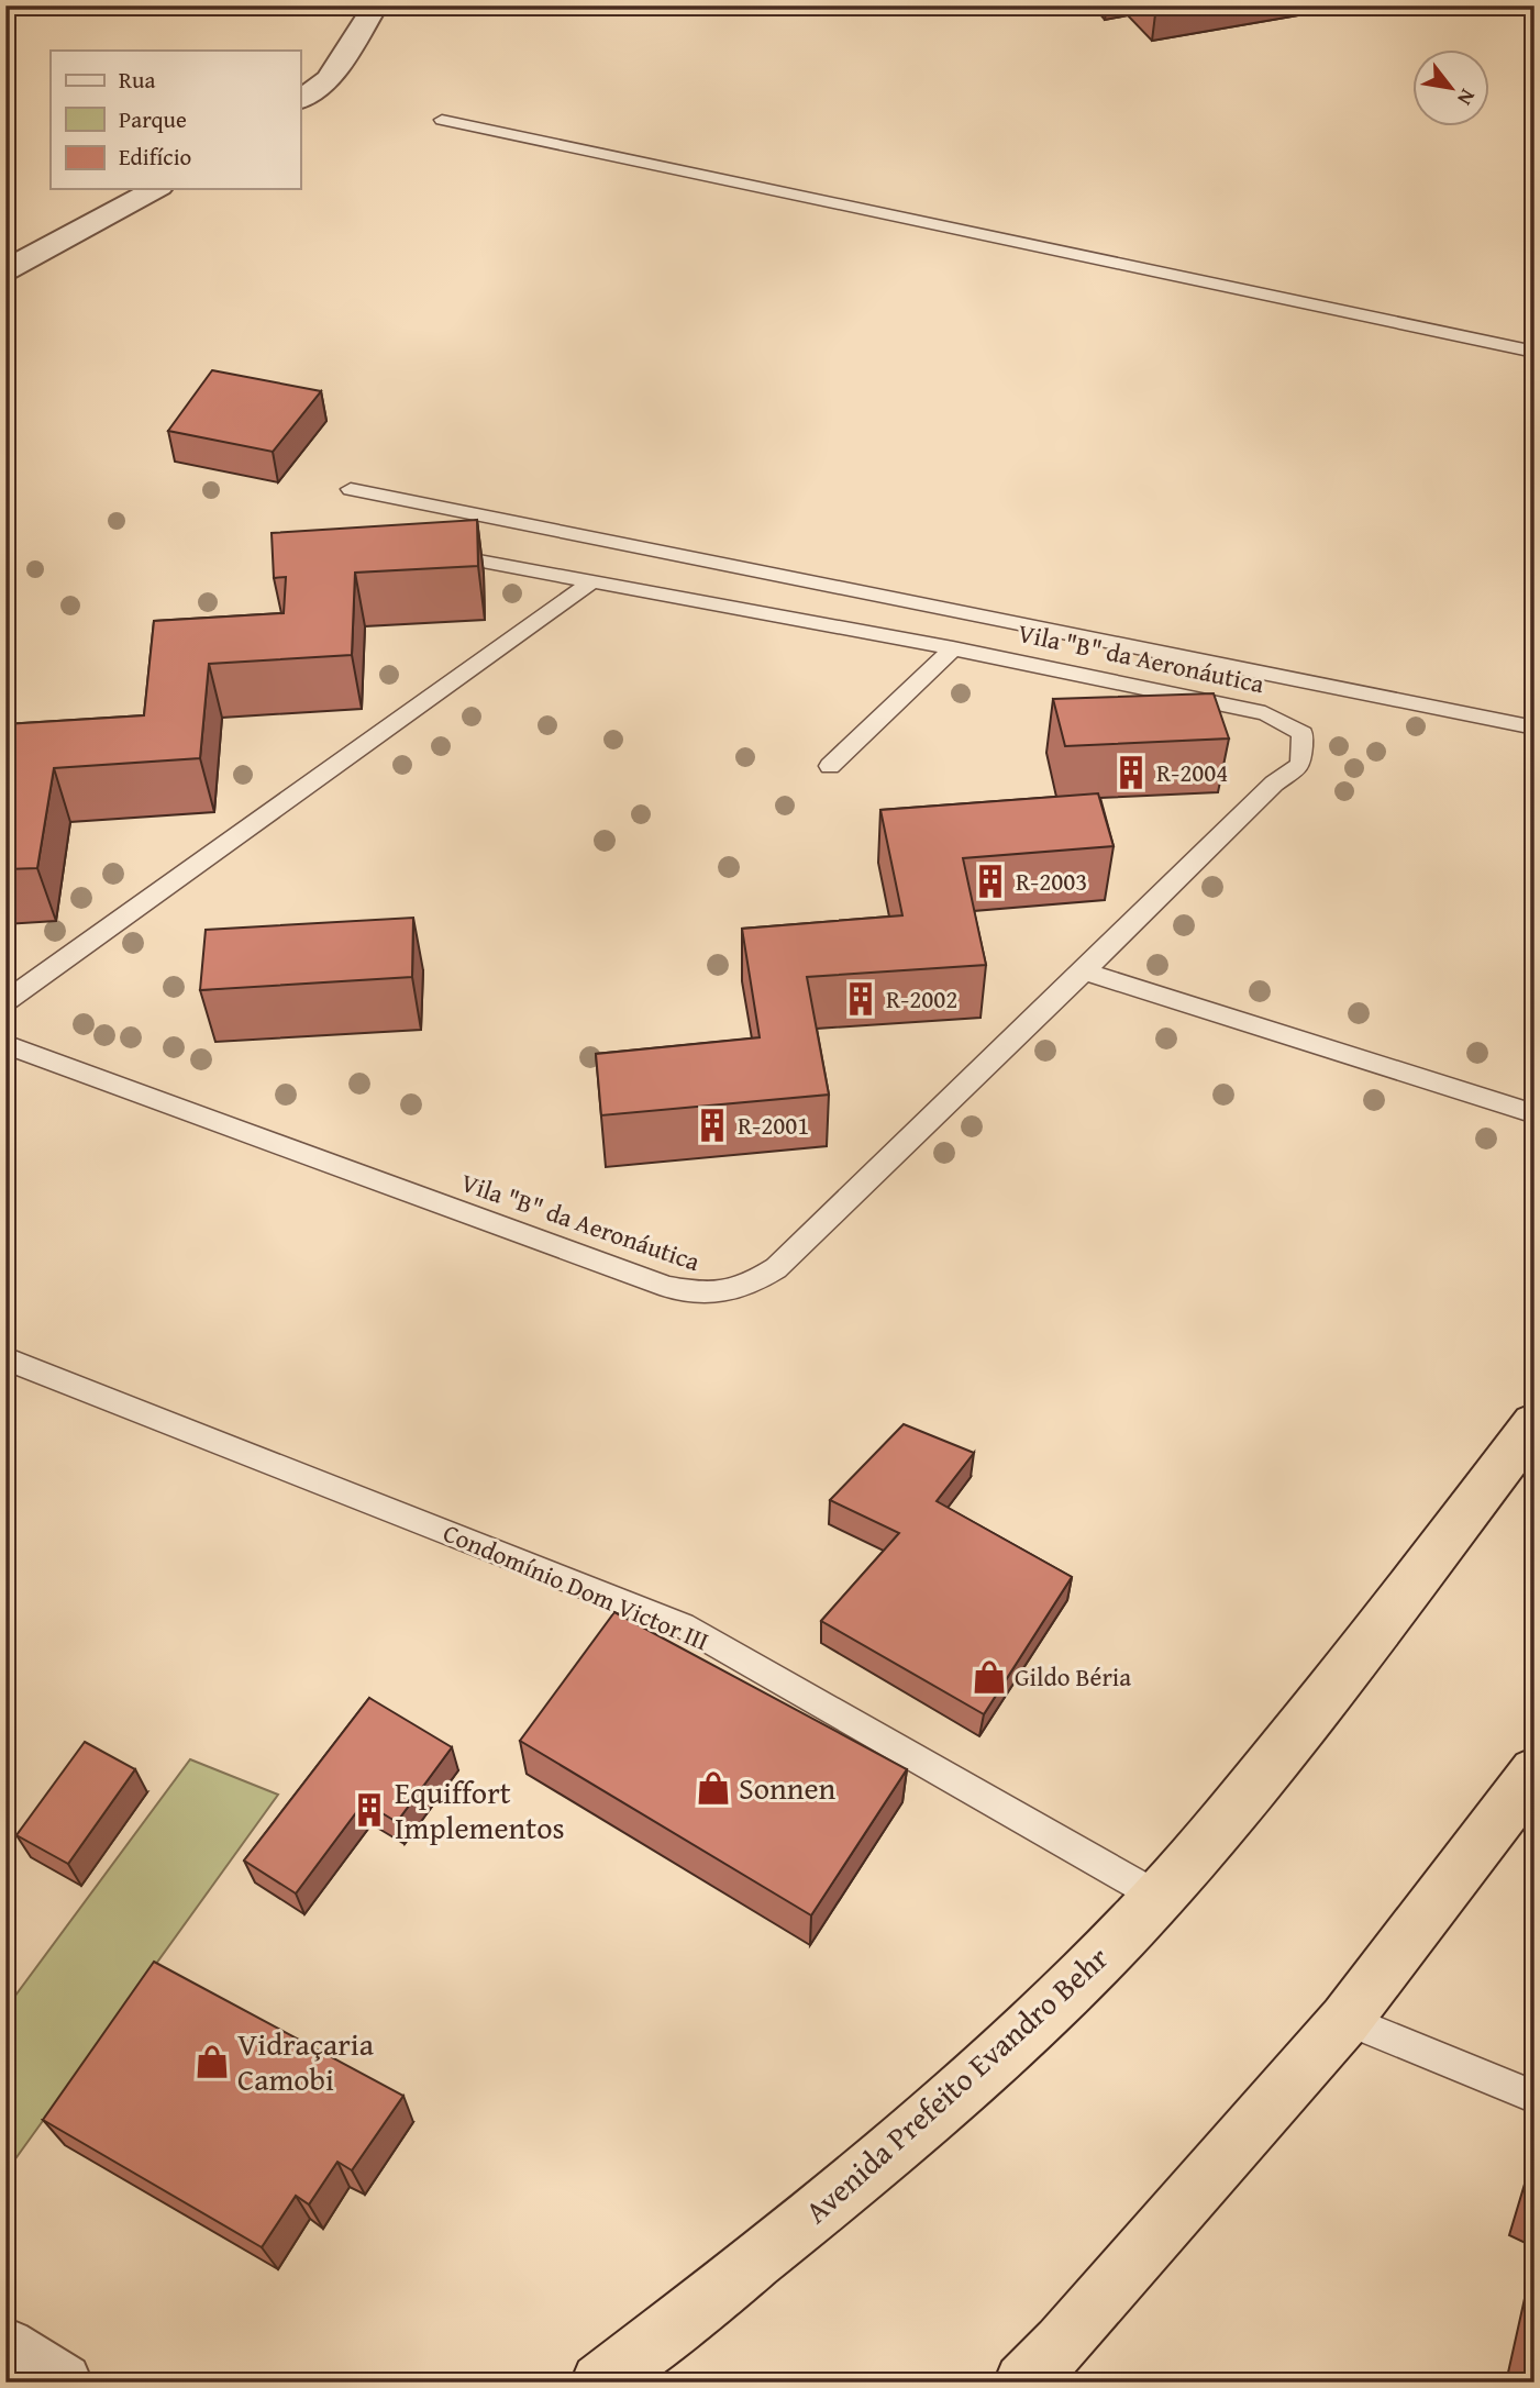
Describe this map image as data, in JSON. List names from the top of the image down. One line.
{"streets":{"highway":["Avenida Prefeito Evandro Behr"],"lane":["Vila \"B\" da Aeronáutica","Condomínio Dom Victor III"]},"crossings":[["Condomínio Dom Victor III","Avenida Prefeito Evandro Behr"]],"places":{"building":["R-2004","R-2003","R-2002","R-2001","Equiffort Implementos"],"shop":["Gildo Béria","Sonnen","Vidraçaria Camobi"]},"legend":["Rua","Parque","Edifício"],"north":"bottom right"}
